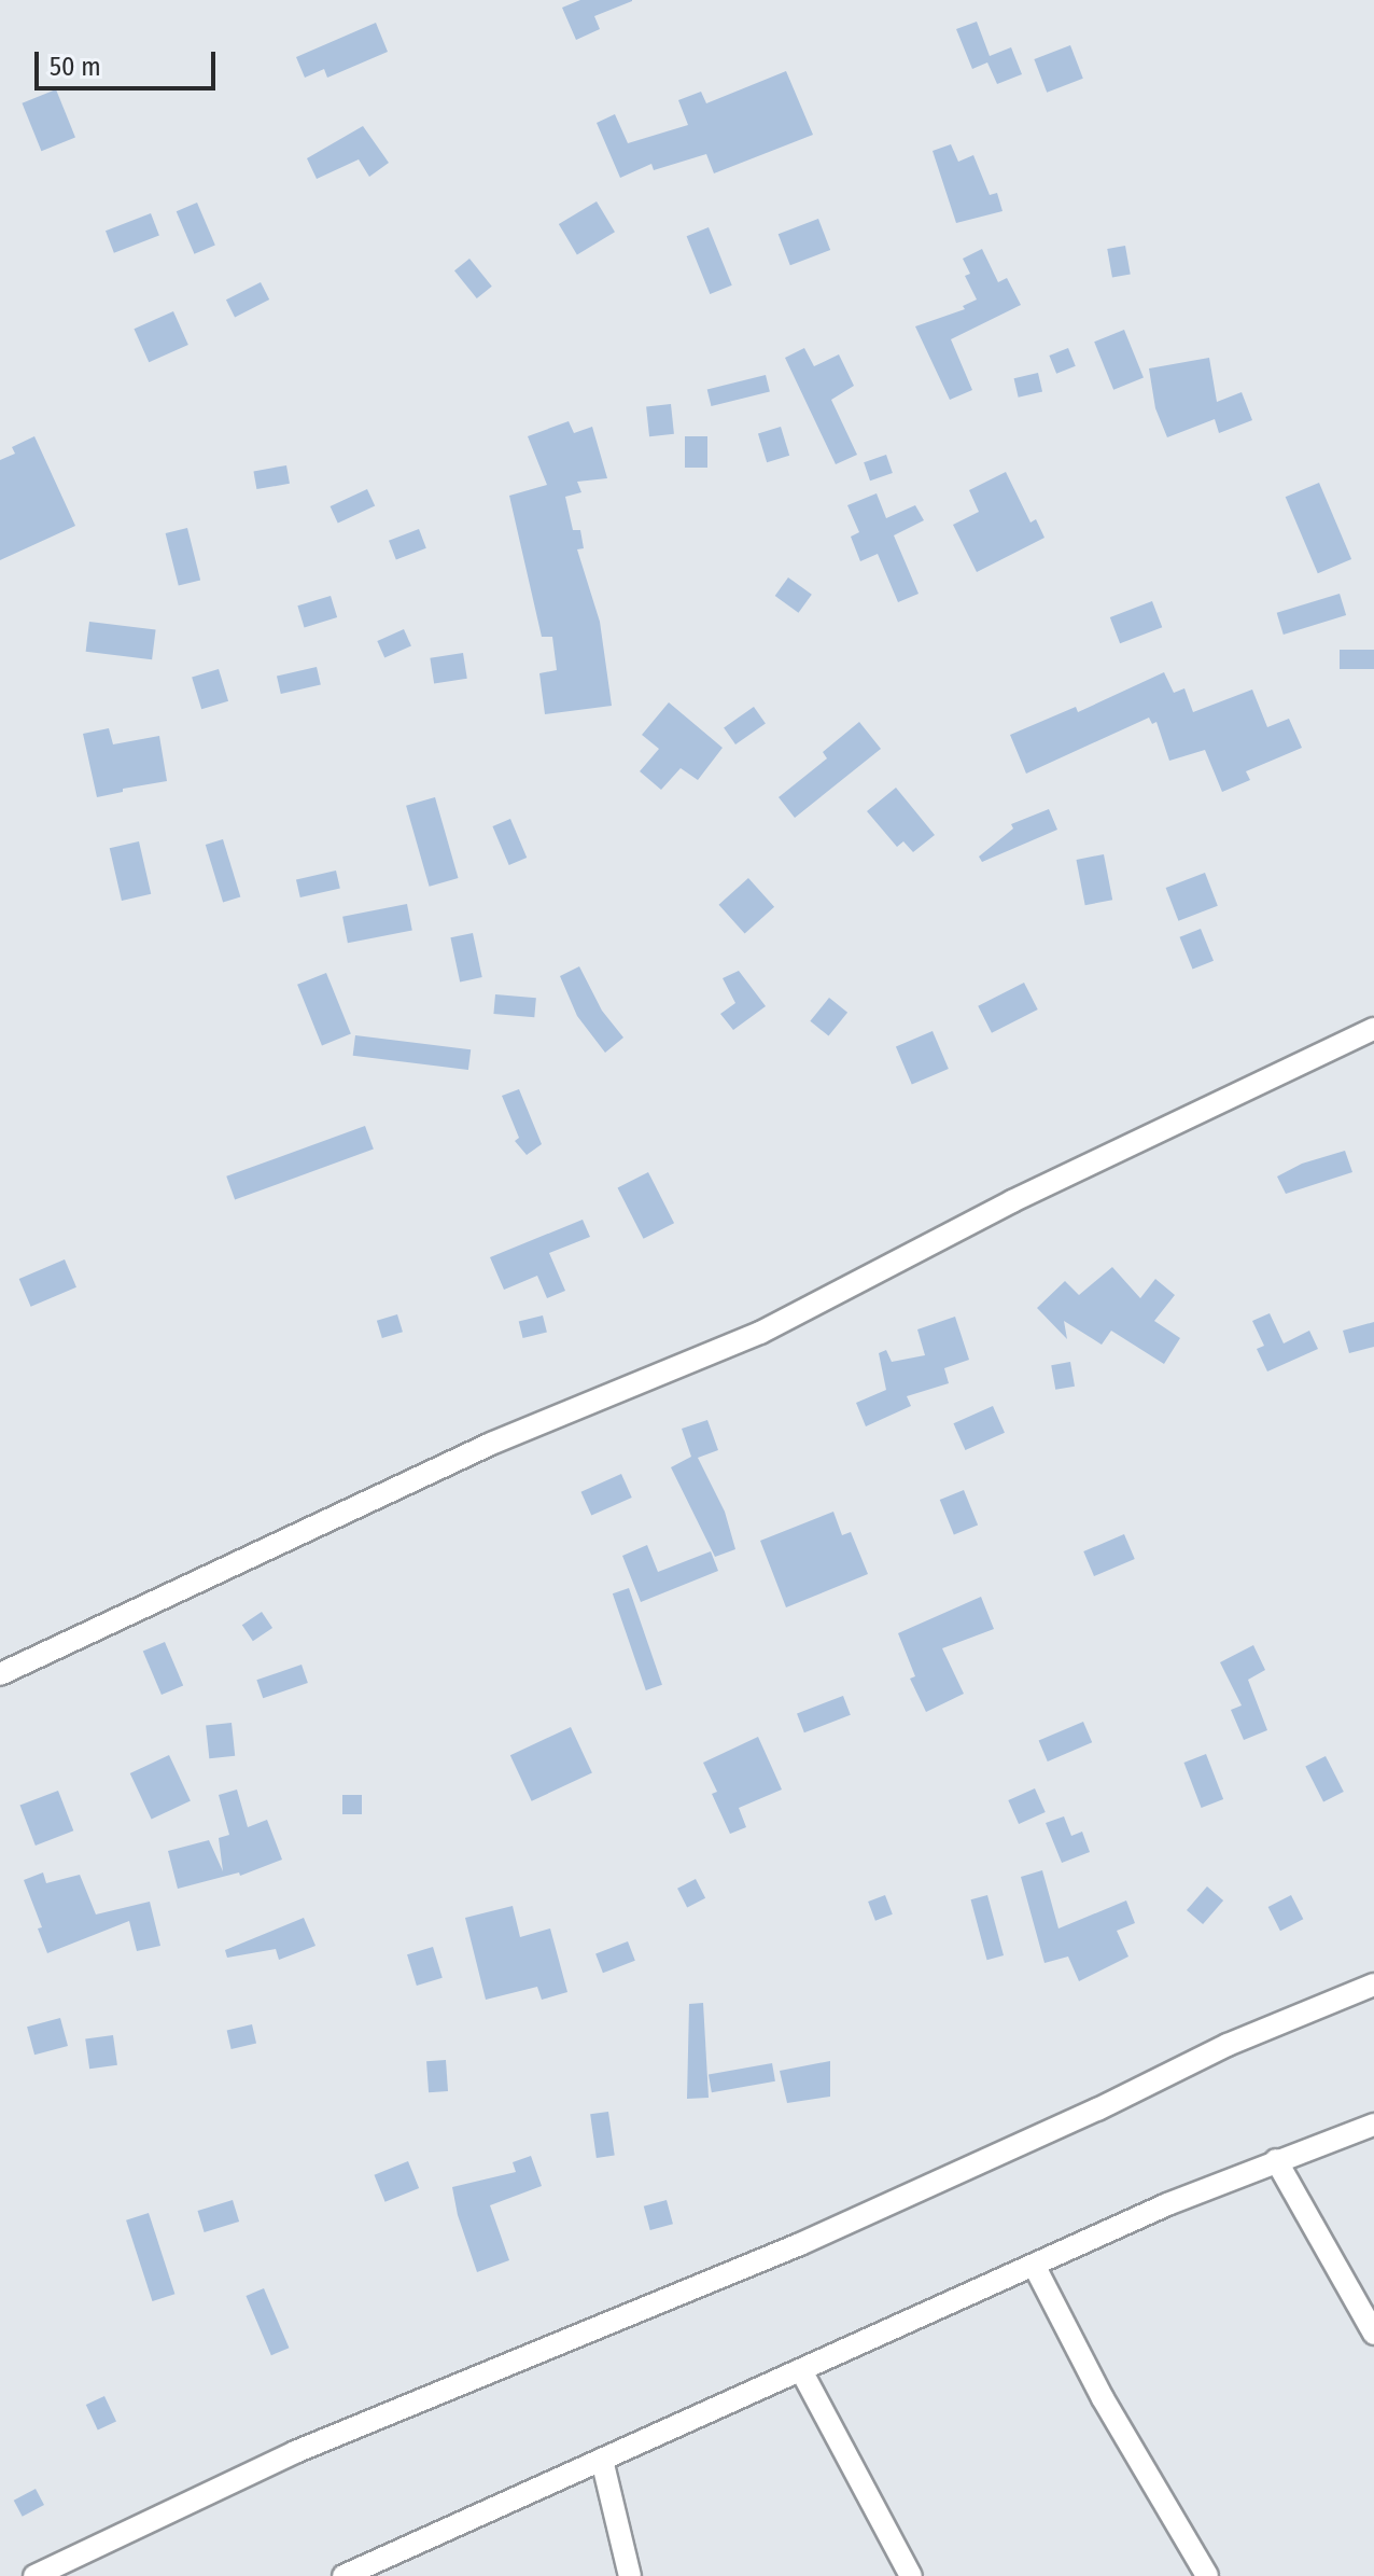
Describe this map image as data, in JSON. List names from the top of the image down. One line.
{"scale_bar":"50 m"}
